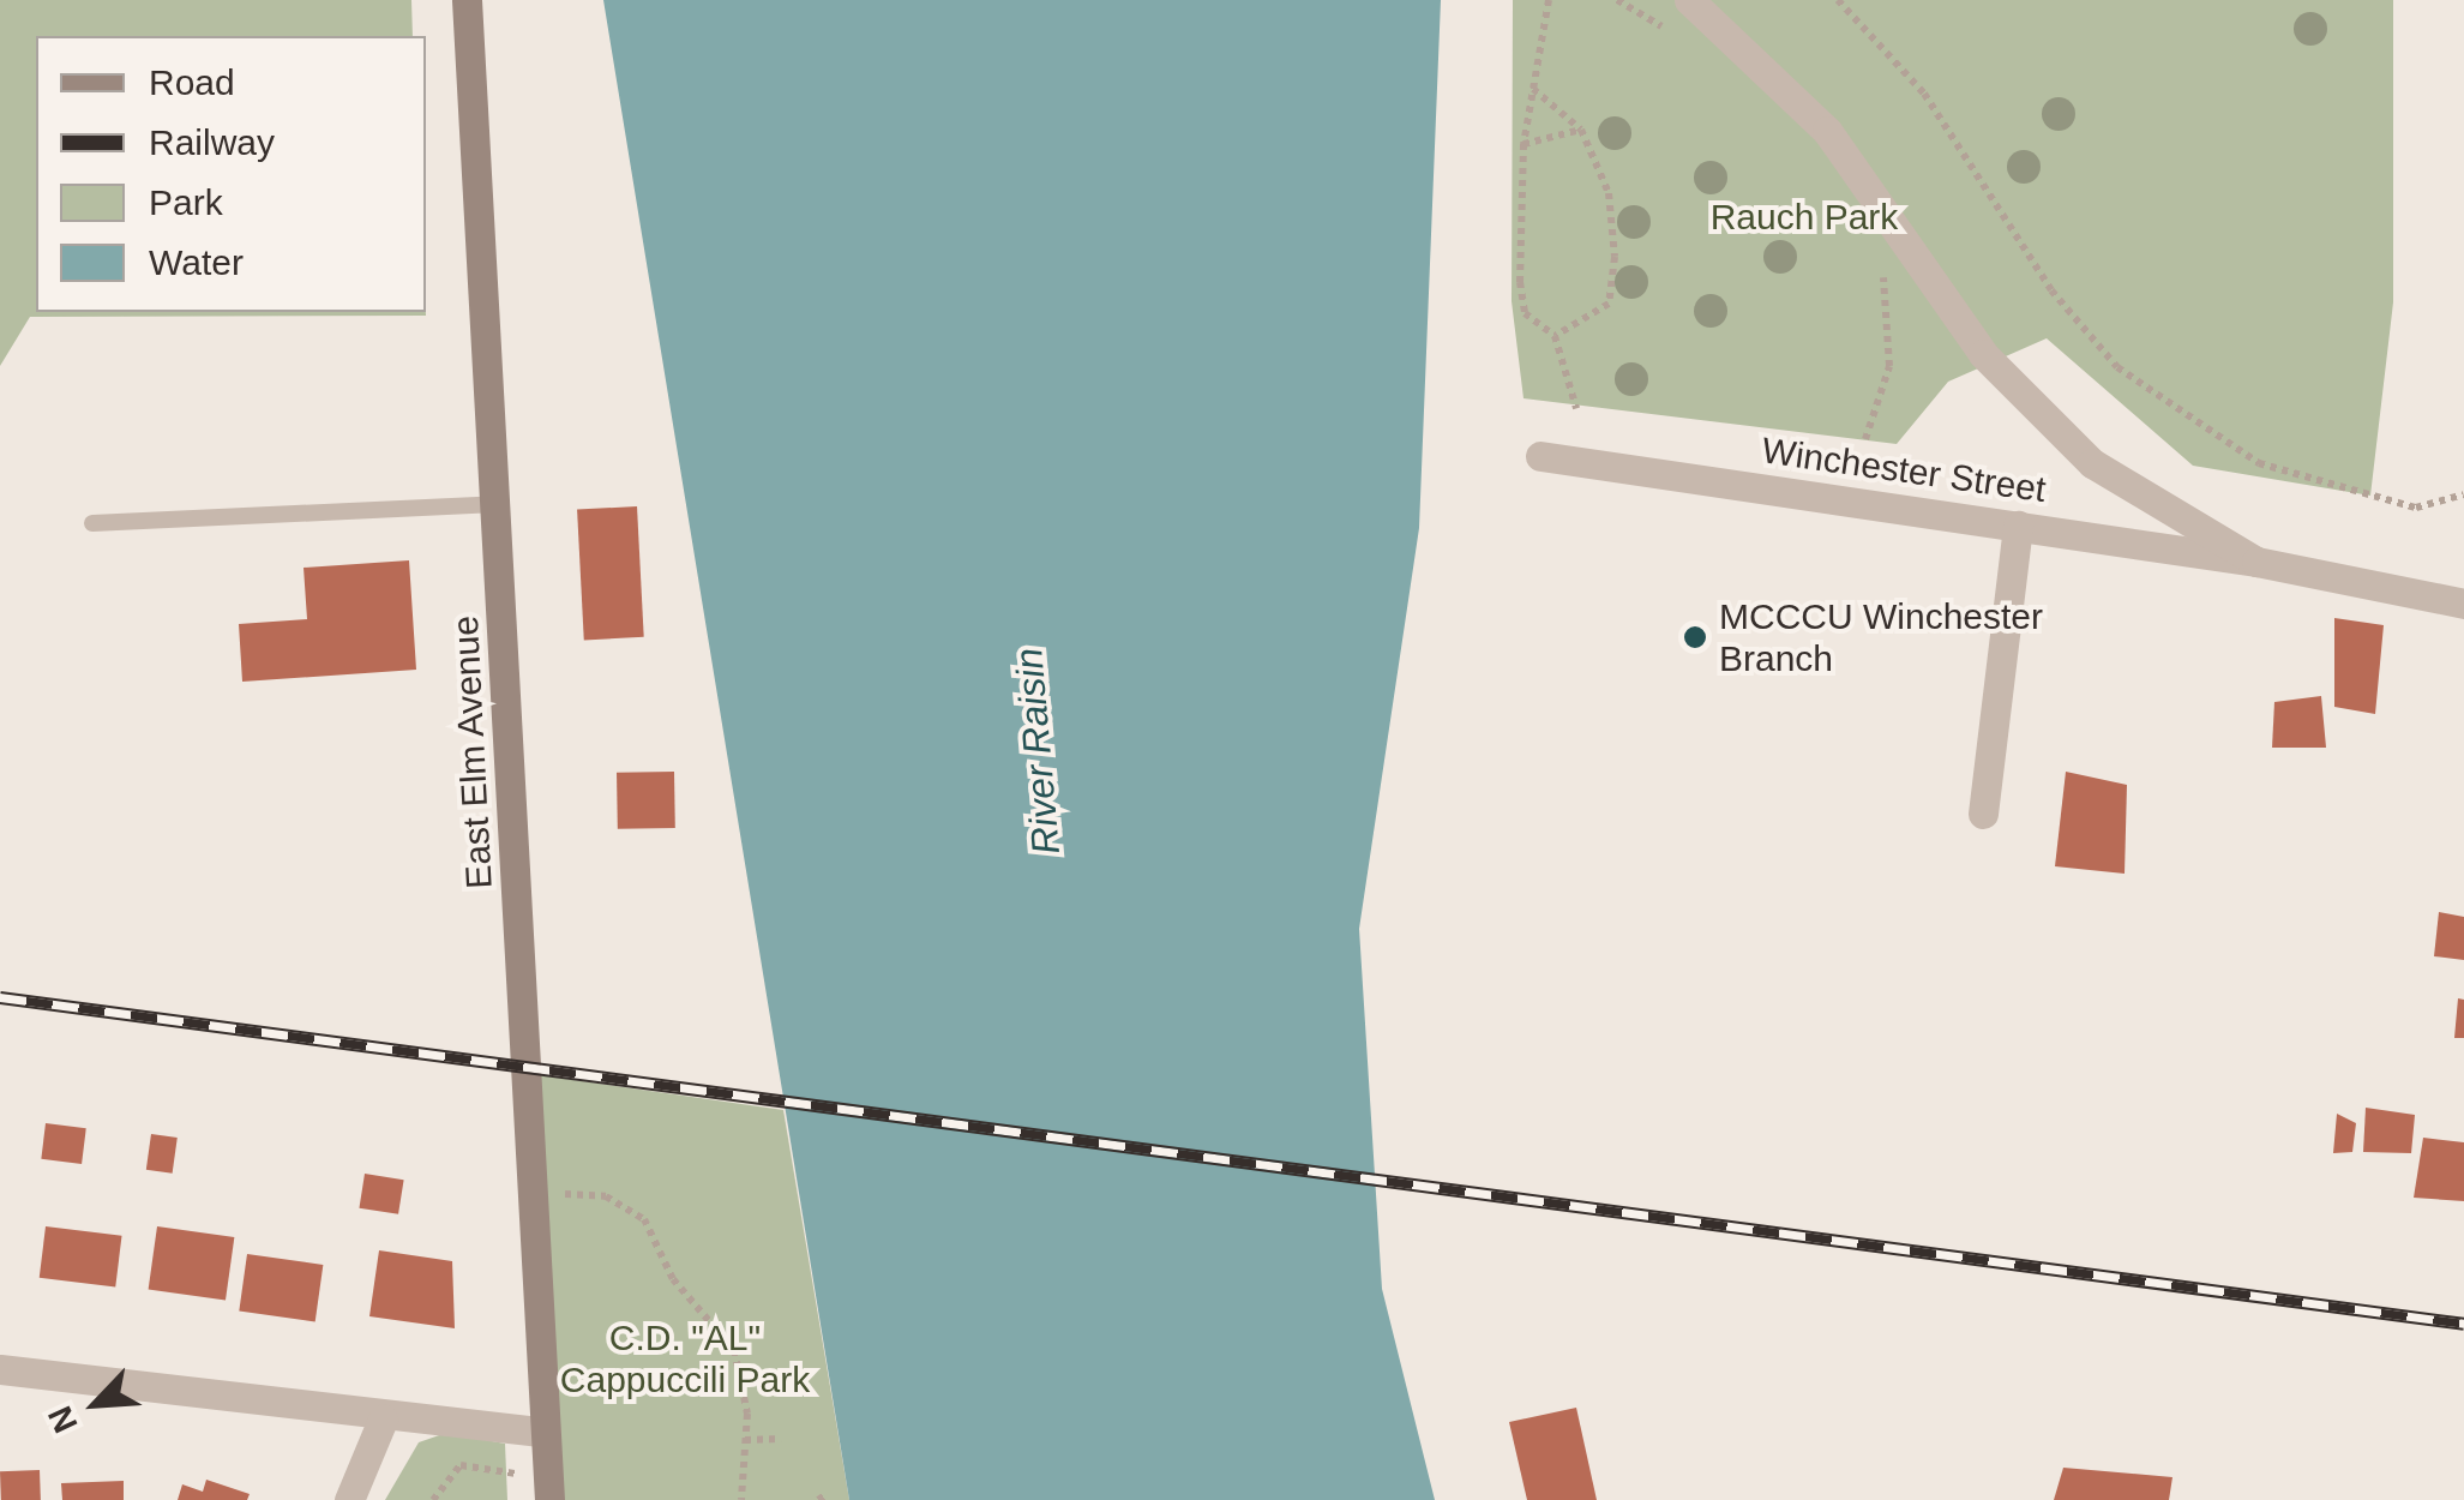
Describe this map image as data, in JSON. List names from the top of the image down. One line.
{"streets":{"main road":["East Elm Avenue"],"street":["Winchester Street"]},"water":["River Raisin"],"parks":["Rauch Park","C.D. \"AL\" Cappuccili Park"],"places":["MCCCU Winchester Branch"],"legend":["Road","Railway","Park","Water"],"north":"bottom left"}
